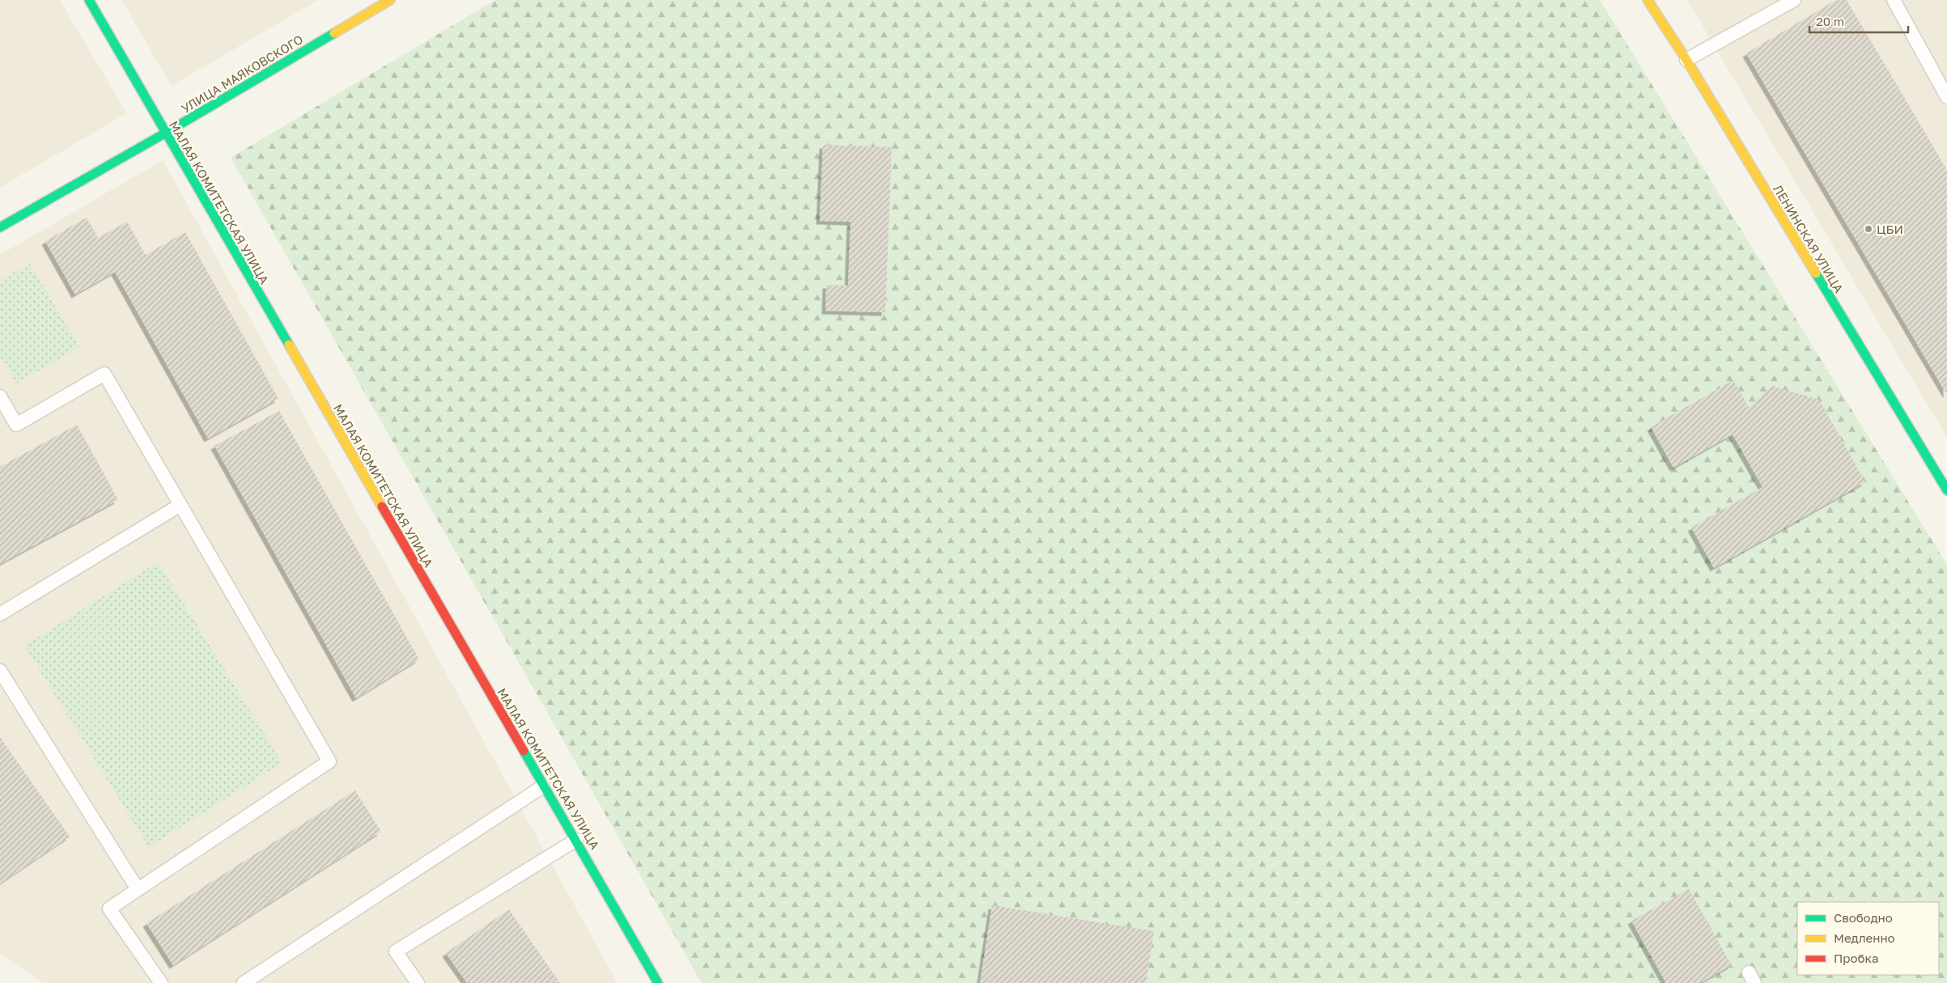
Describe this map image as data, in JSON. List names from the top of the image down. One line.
{"streets":{"street":["УЛИЦА МАЯКОВСКОГО","МАЛАЯ КОМИТЕТСКАЯ УЛИЦА","ЛЕНИНСКАЯ УЛИЦА"]},"crossings":[["УЛИЦА МАЯКОВСКОГО","МАЛАЯ КОМИТЕТСКАЯ УЛИЦА"]],"places":["ЦБИ"],"legend":["Свободно","Медленно","Пробка"],"scale_bar":"20 m"}
